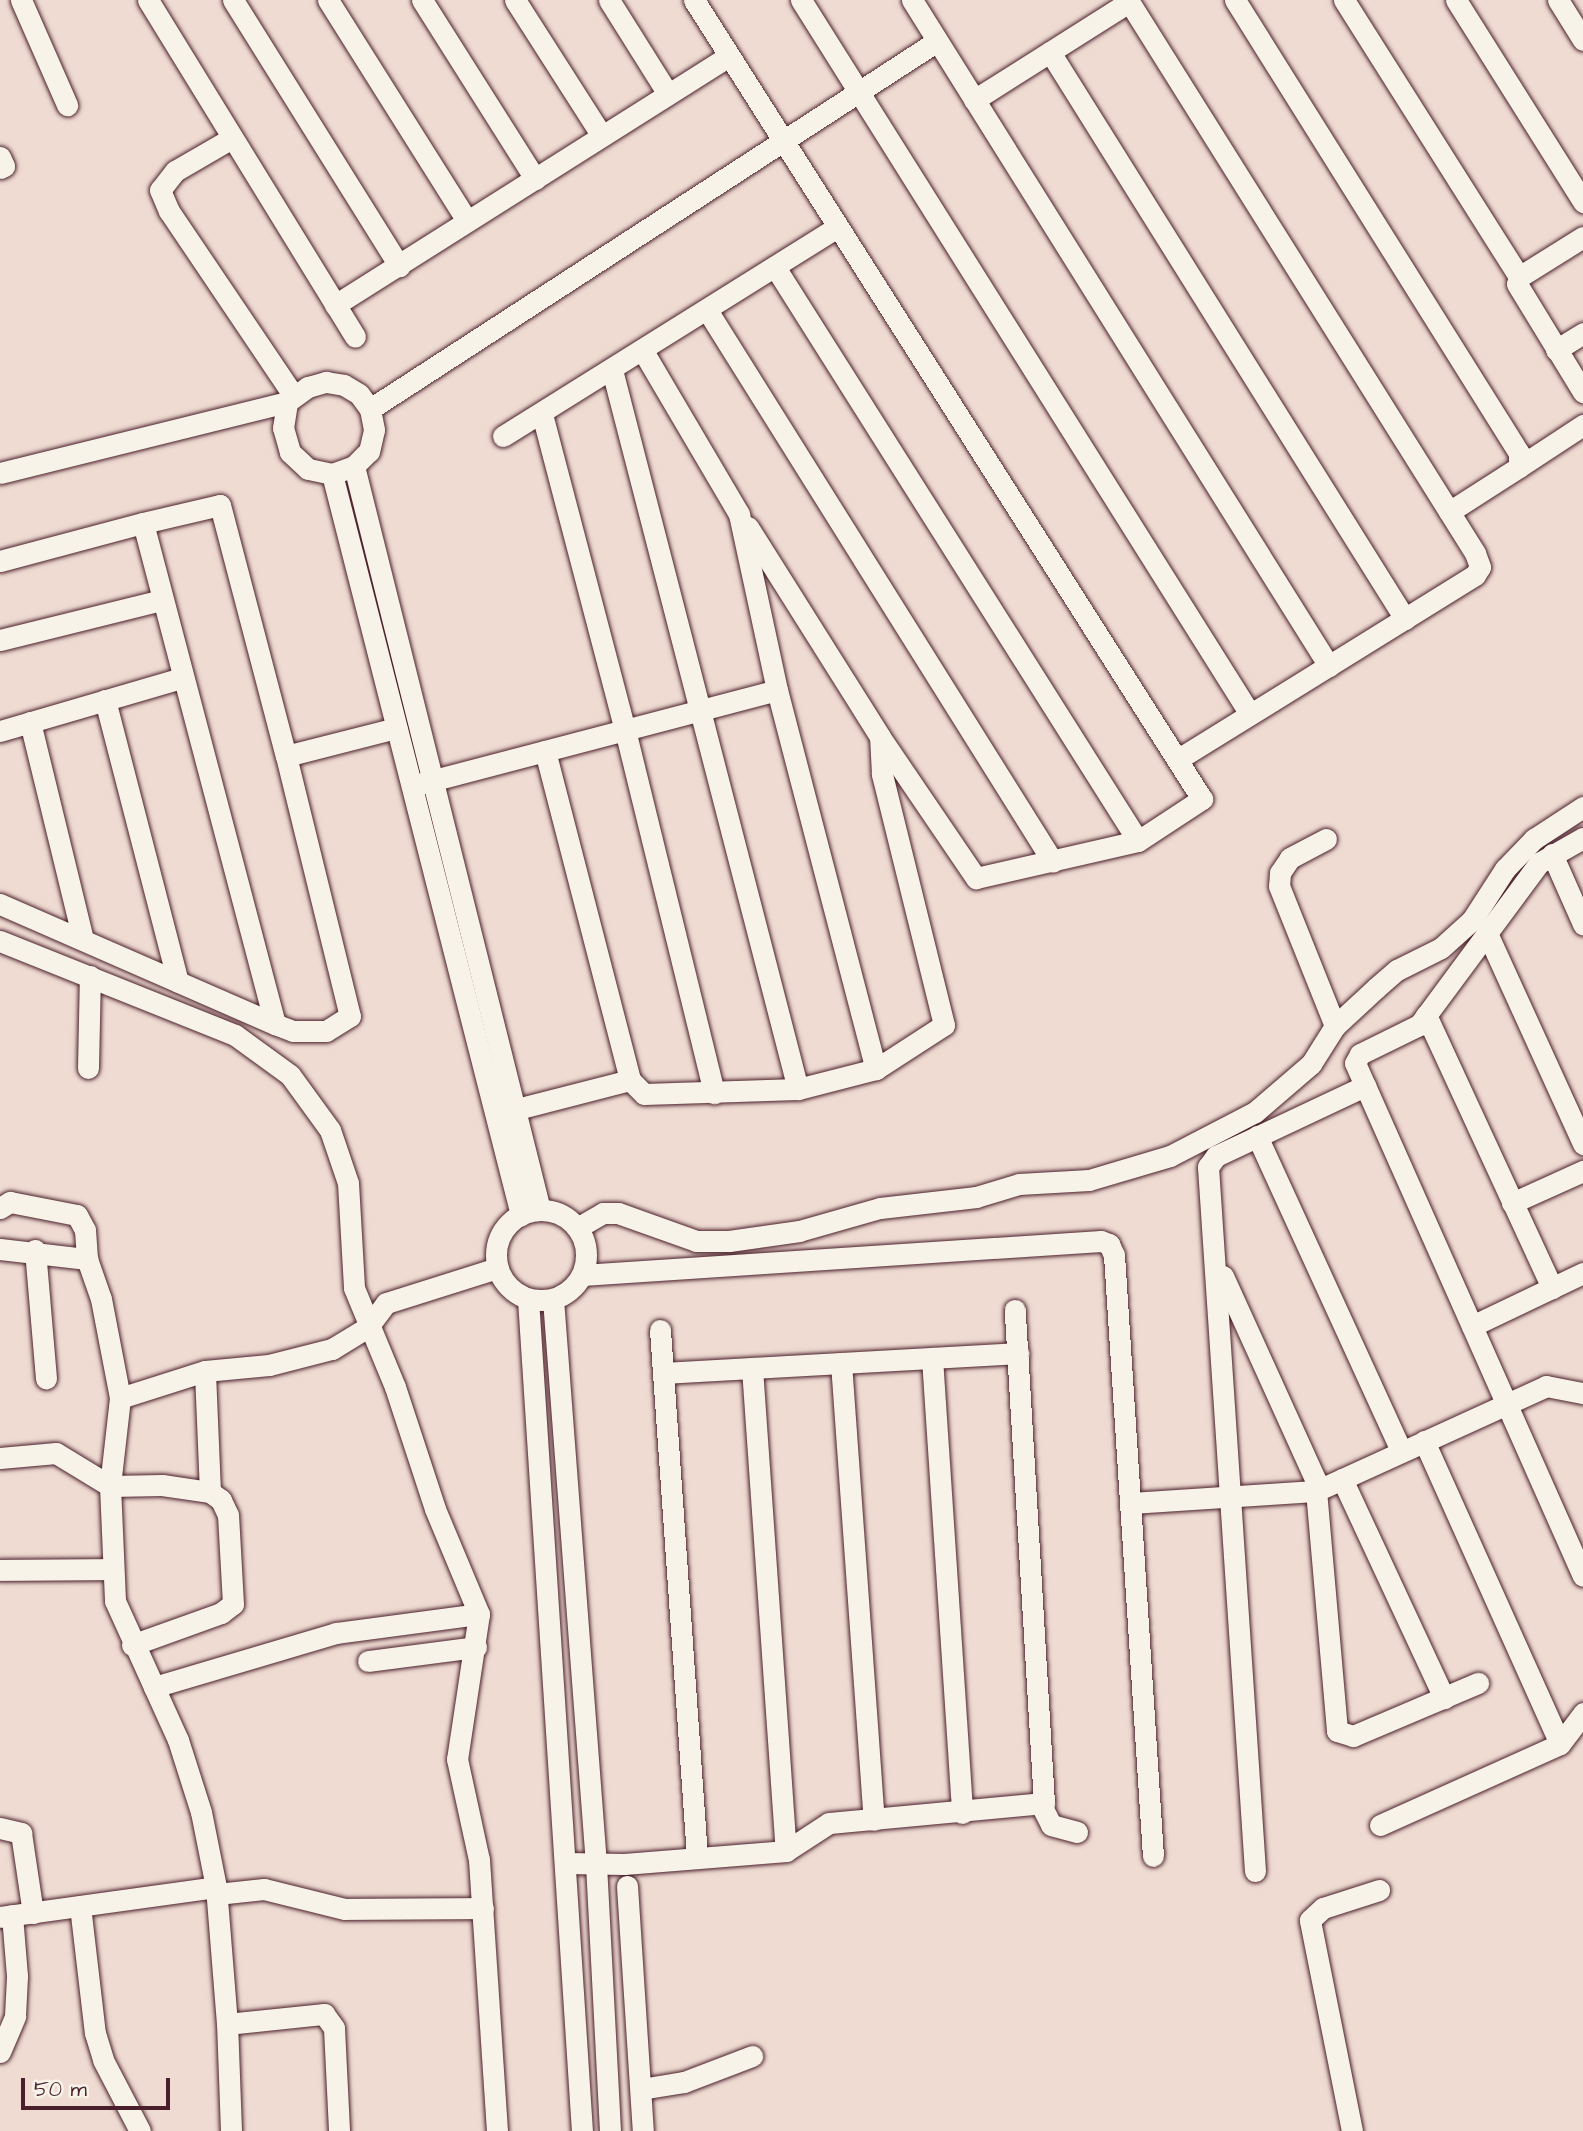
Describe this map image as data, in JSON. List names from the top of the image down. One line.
{"scale_bar":"50 m"}
